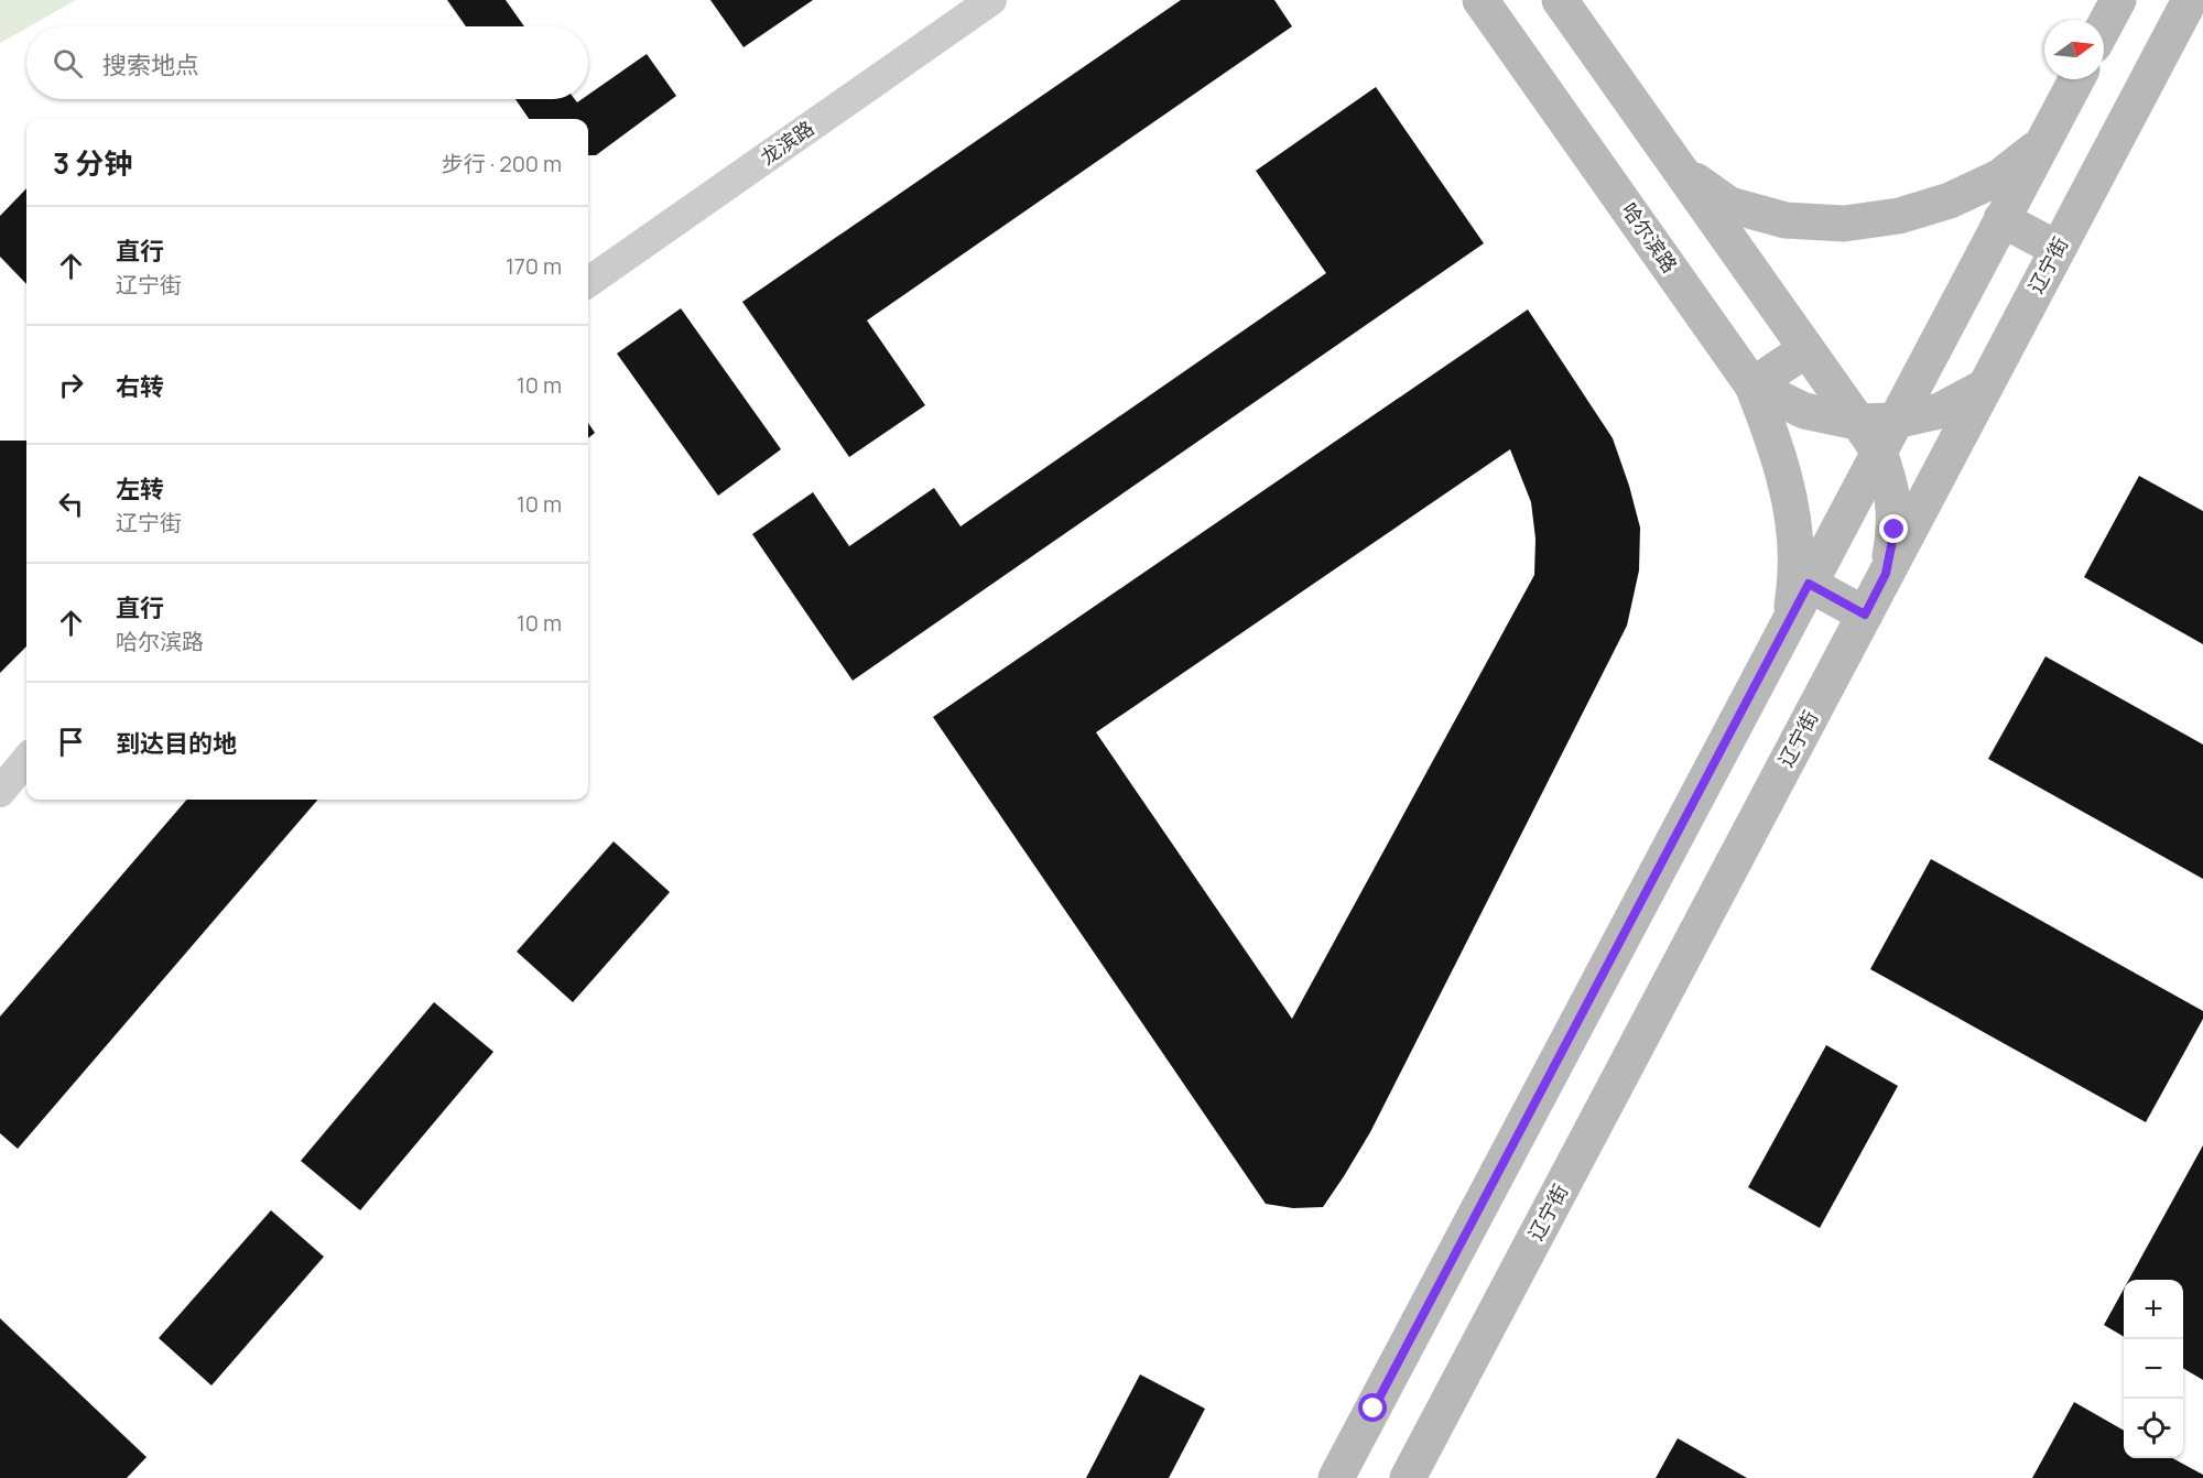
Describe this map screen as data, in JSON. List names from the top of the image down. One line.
{"streets":{"street":["龙滨路","哈尔滨路","辽宁街"]},"north":"right","page":{"search":"搜索地点","heading":["3 分钟","步行 · 200 m"],"list":[["直行","辽宁街","170 m"],["右转","10 m"],["左转","辽宁街","10 m"],["直行","哈尔滨路","10 m"],"到达目的地"],"map_buttons":["+","−"]}}
